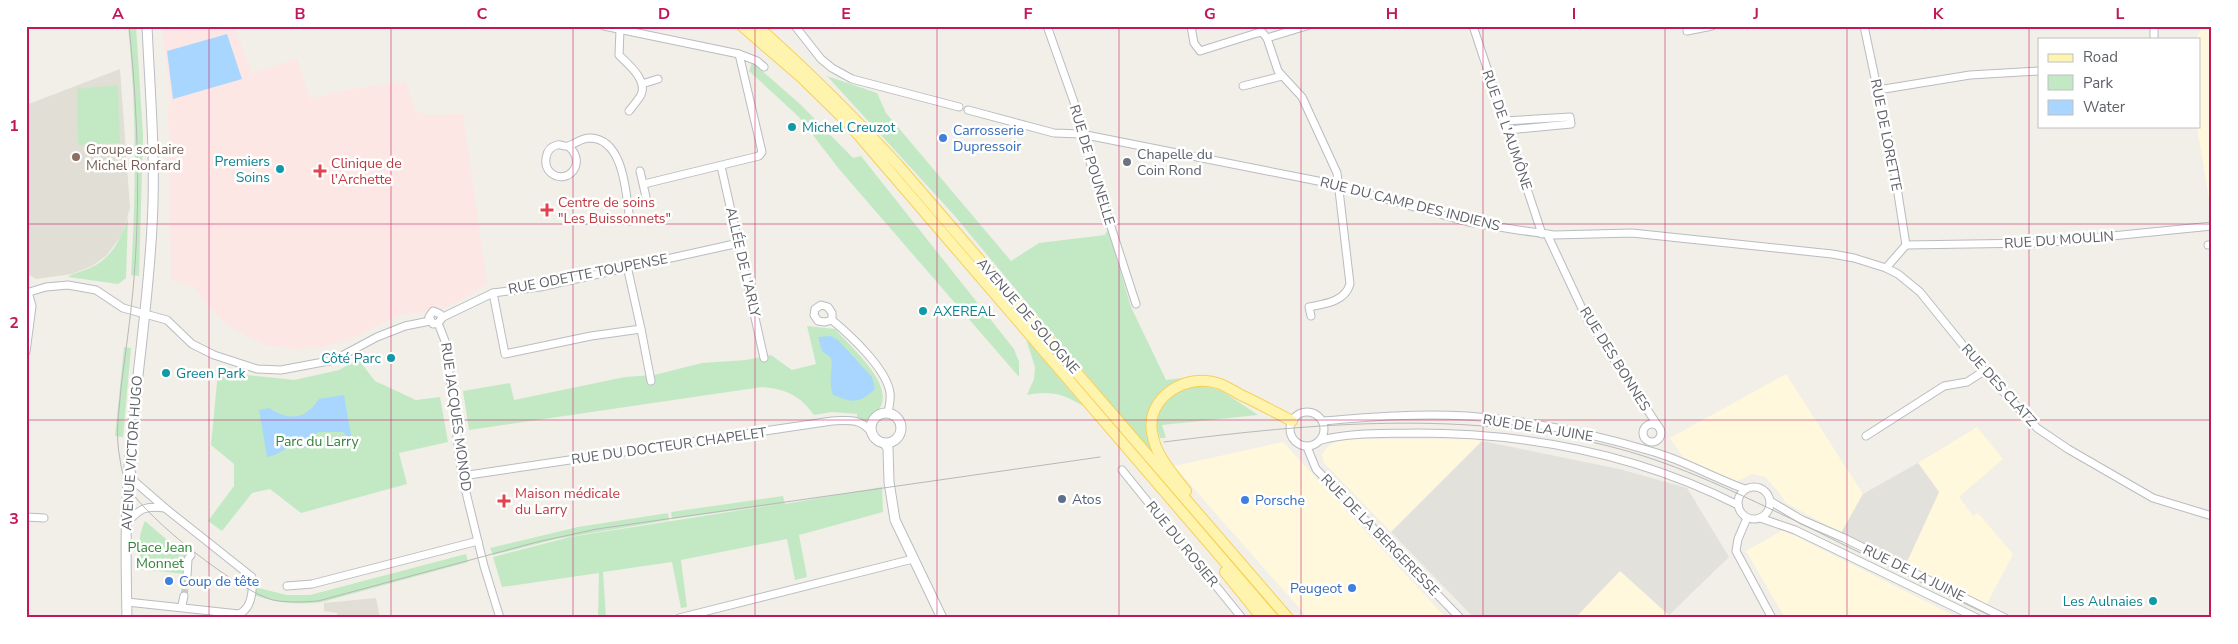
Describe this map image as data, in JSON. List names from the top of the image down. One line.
{"streets":{"main road":["AVENUE DE SOLOGNE","AVENUE VICTOR HUGO"],"street":["RUE DE L'AUMÔNE","RUE DE LORETTE","RUE DE POUNELLE","RUE DU CAMP DES INDIENS","RUE DU MOULIN","ALLÉE DE L'ARLY","RUE ODETTE TOUPENSE","RUE DES BONNES","RUE DES CLATZ","RUE JACQUES MONOD","RUE DE LA JUINE","RUE DU DOCTEUR CHAPELET","RUE DE LA BERGERESSE","RUE DU ROSIER"]},"crossings":[["RUE DE L'AUMÔNE","RUE DU CAMP DES INDIENS"],["RUE DE L'AUMÔNE","RUE DES BONNES"],["RUE DE LORETTE","RUE DU MOULIN"],["RUE DE POUNELLE","RUE DU CAMP DES INDIENS"],["RUE DU CAMP DES INDIENS","RUE DES BONNES"],["RUE DU CAMP DES INDIENS","RUE DES CLATZ"],["ALLÉE DE L'ARLY","RUE ODETTE TOUPENSE"],["RUE ODETTE TOUPENSE","RUE JACQUES MONOD"],["RUE JACQUES MONOD","RUE DU DOCTEUR CHAPELET"],["RUE DE LA JUINE","RUE DE LA BERGERESSE"]],"parks":["Parc du Larry","Place Jean Monnet"],"places":{"other":["Michel Creuzot","Carrosserie Dupressoir","Groupe scolaire Michel Ronfard","Chapelle du Coin Rond","Premiers Soins","AXEREAL","Côté Parc","Green Park","Atos","Porsche","Coup de tête","Peugeot","Les Aulnaies"],"health":["Clinique de l'Archette","Centre de soins \"Les Buissonnets\"","Maison médicale du Larry"]},"legend":["Road","Park","Water"],"grid":{"columns":["A","B","C","D","E","F","G","H","I","J","K","L"],"rows":["1","2","3"]}}
